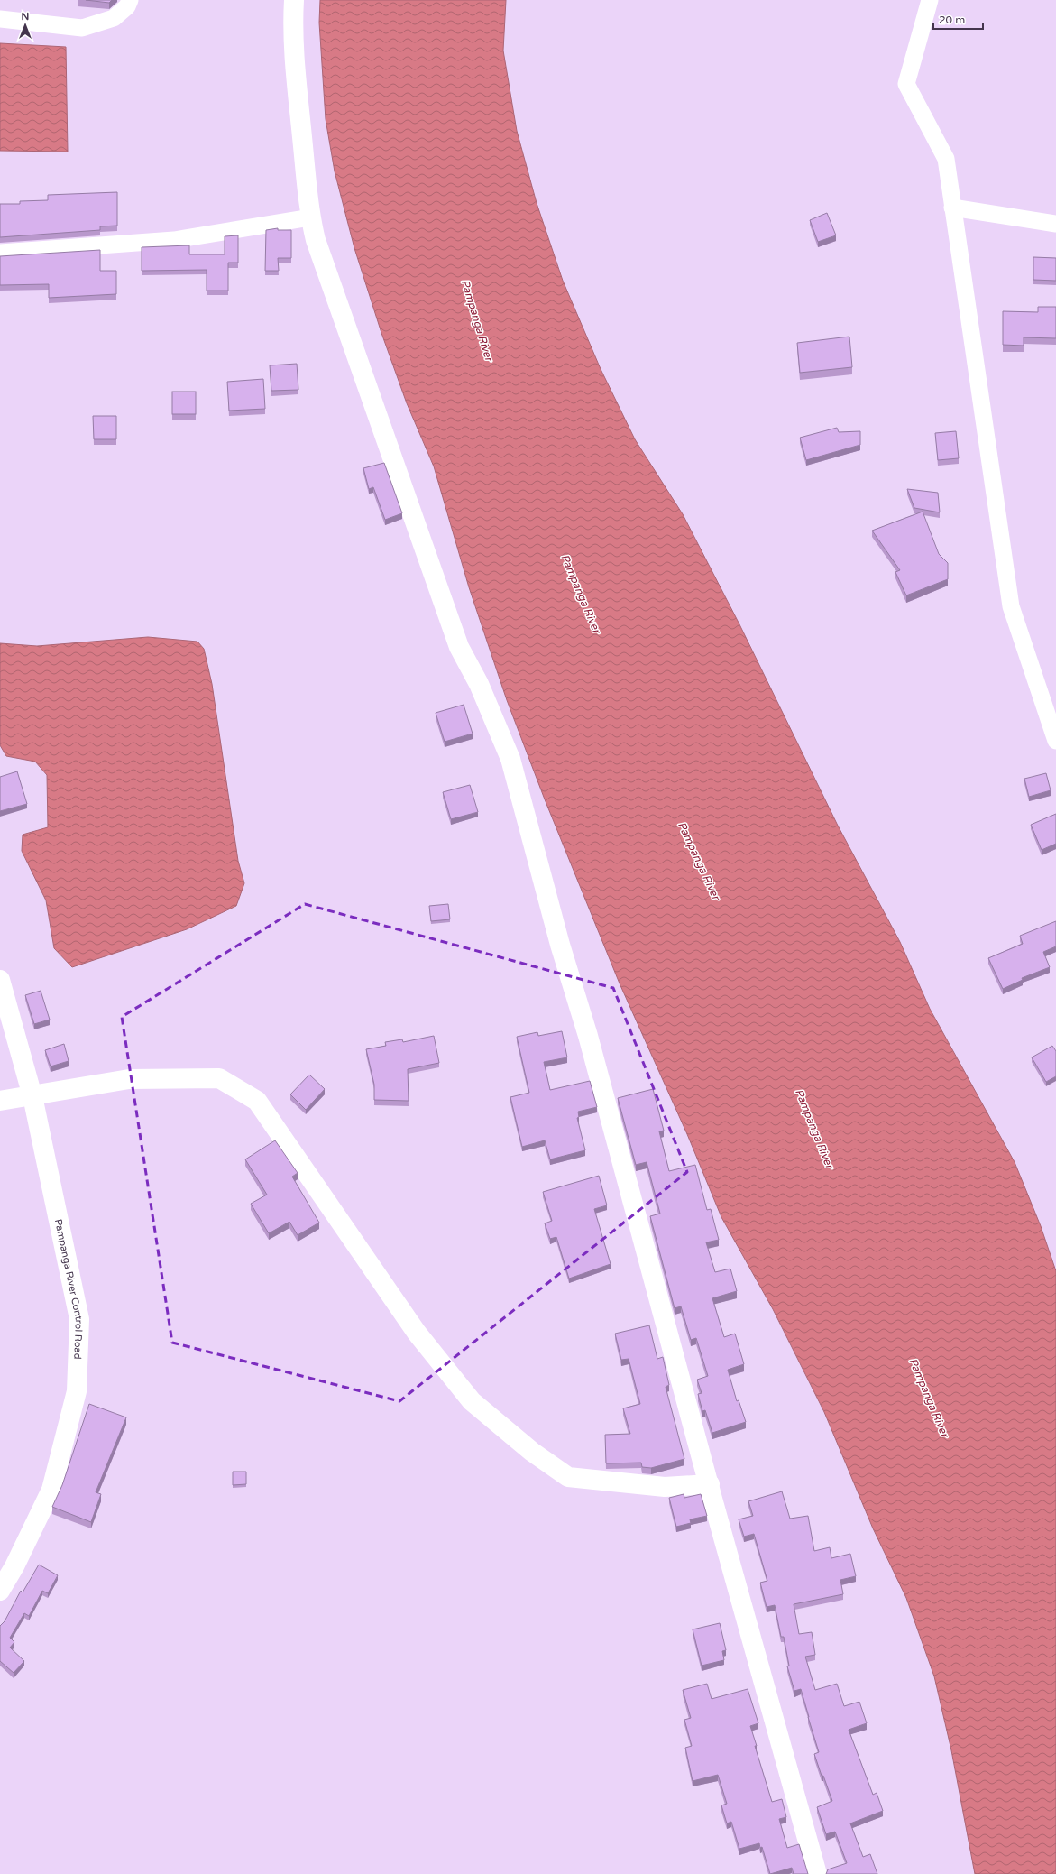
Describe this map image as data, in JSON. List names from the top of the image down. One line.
{"streets":{"street":["Pampanga River Control Road"]},"water":["Pampanga River"],"scale_bar":"20 m","north":"top"}
